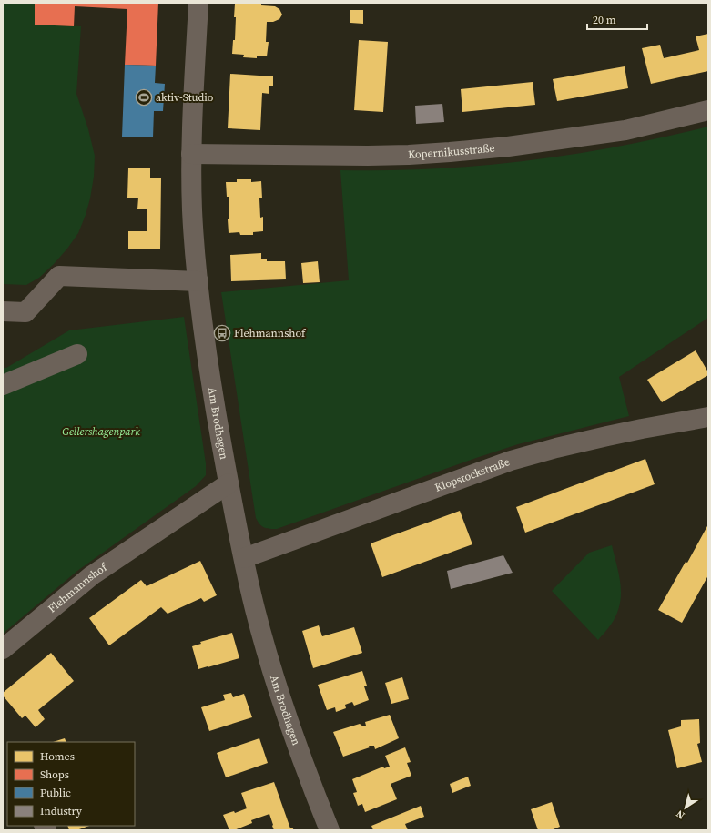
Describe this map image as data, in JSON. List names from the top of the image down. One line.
{"streets":{"street":["Kopernikusstraße","Am Brodhagen","Klopstockstraße","Flehmannshof"]},"crossings":[["Kopernikusstraße","Am Brodhagen"],["Am Brodhagen","Klopstockstraße"],["Am Brodhagen","Flehmannshof"]],"parks":["Gellershagenpark"],"places":{"sports":["aktiv-Studio"],"bus stop":["Flehmannshof"]},"legend":["Homes","Shops","Public","Industry"],"scale_bar":"20 m","north":"bottom left"}
